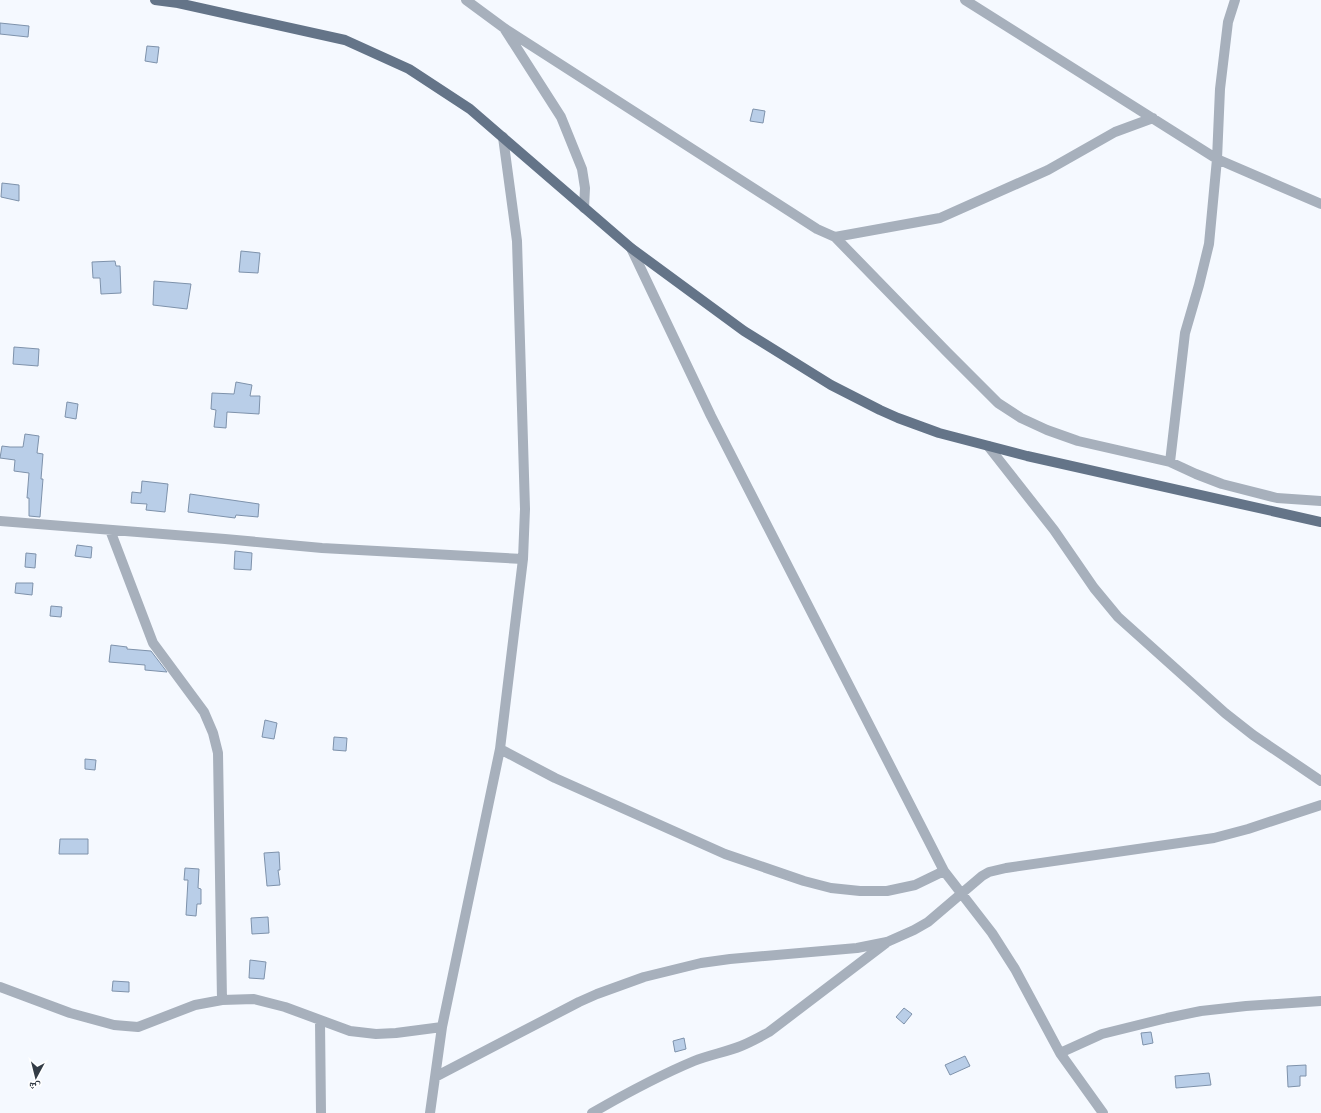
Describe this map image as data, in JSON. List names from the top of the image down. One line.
{"north":"bottom"}
